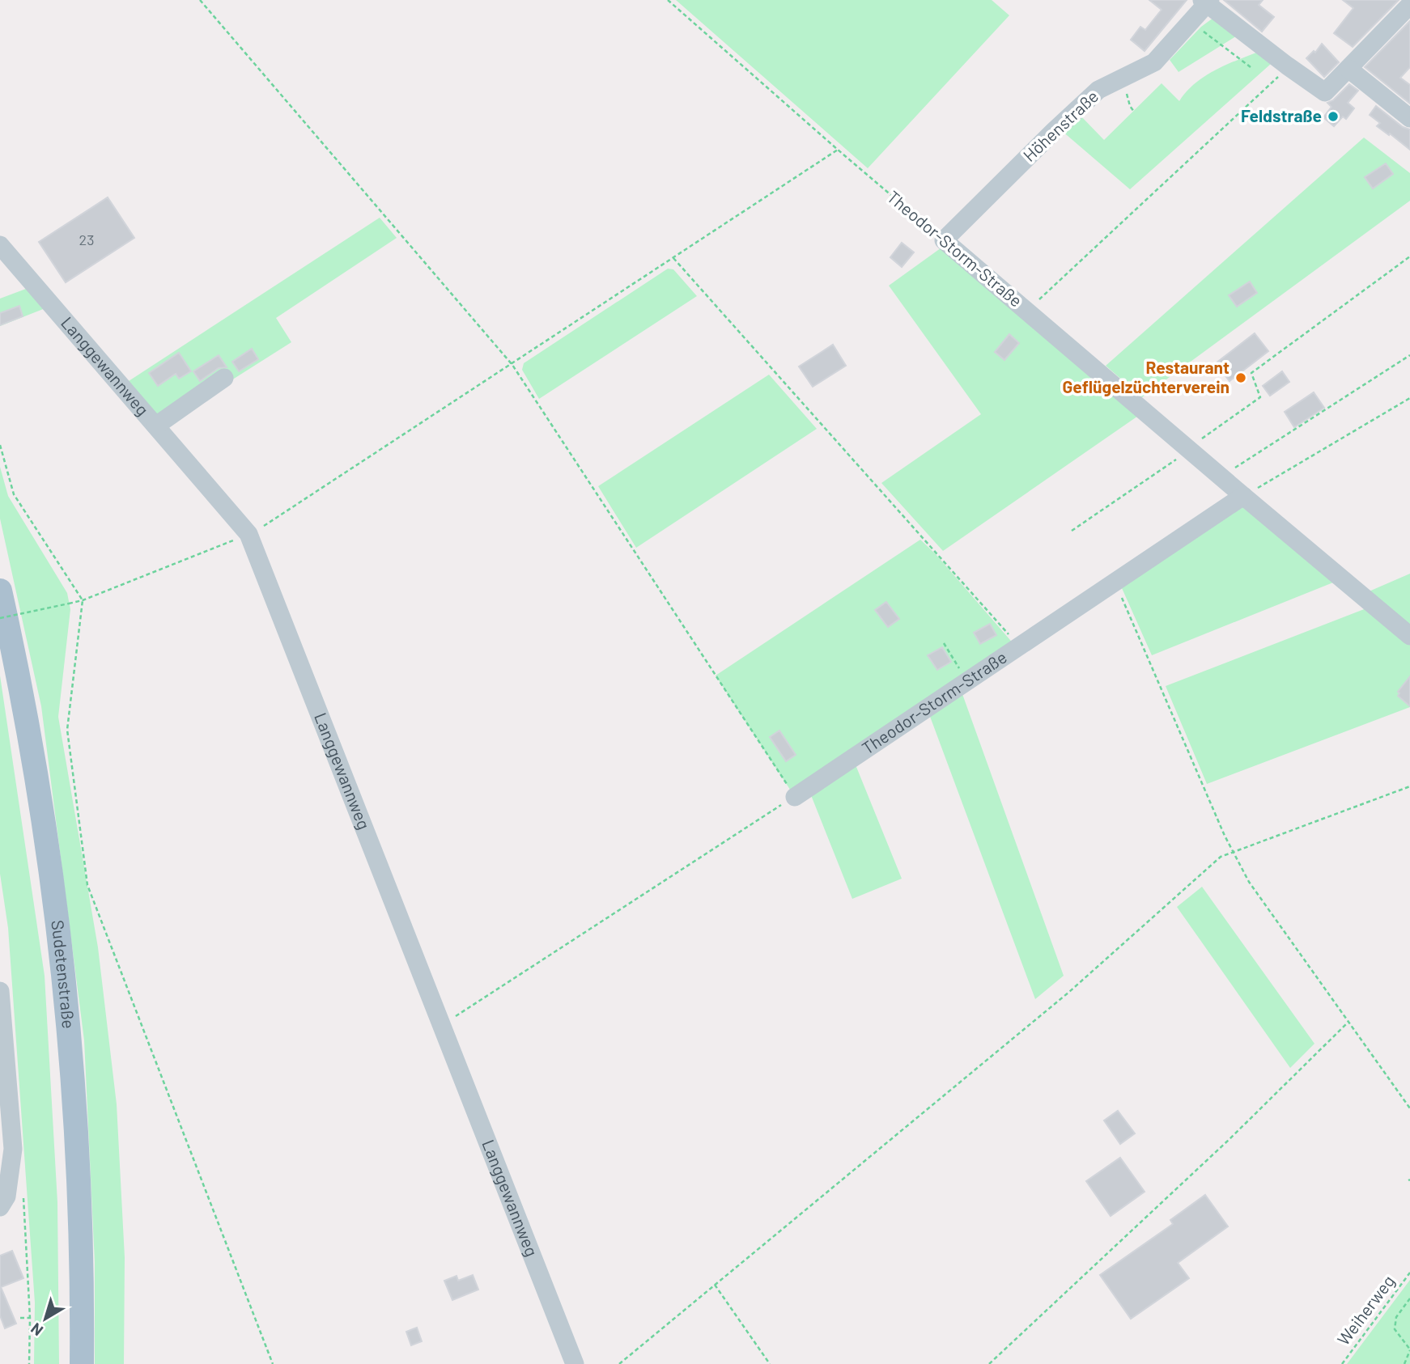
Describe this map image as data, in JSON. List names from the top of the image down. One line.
{"streets":{"main road":["Sudetenstraße"],"street":["Höhenstraße","Theodor-Storm-Straße","Langgewannweg"],"path":["Weiherweg"]},"crossings":[["Höhenstraße","Theodor-Storm-Straße"]],"places":["Feldstraße","Restaurant Geflügelzüchterverein"],"house_numbers":["23"],"north":"bottom left"}
